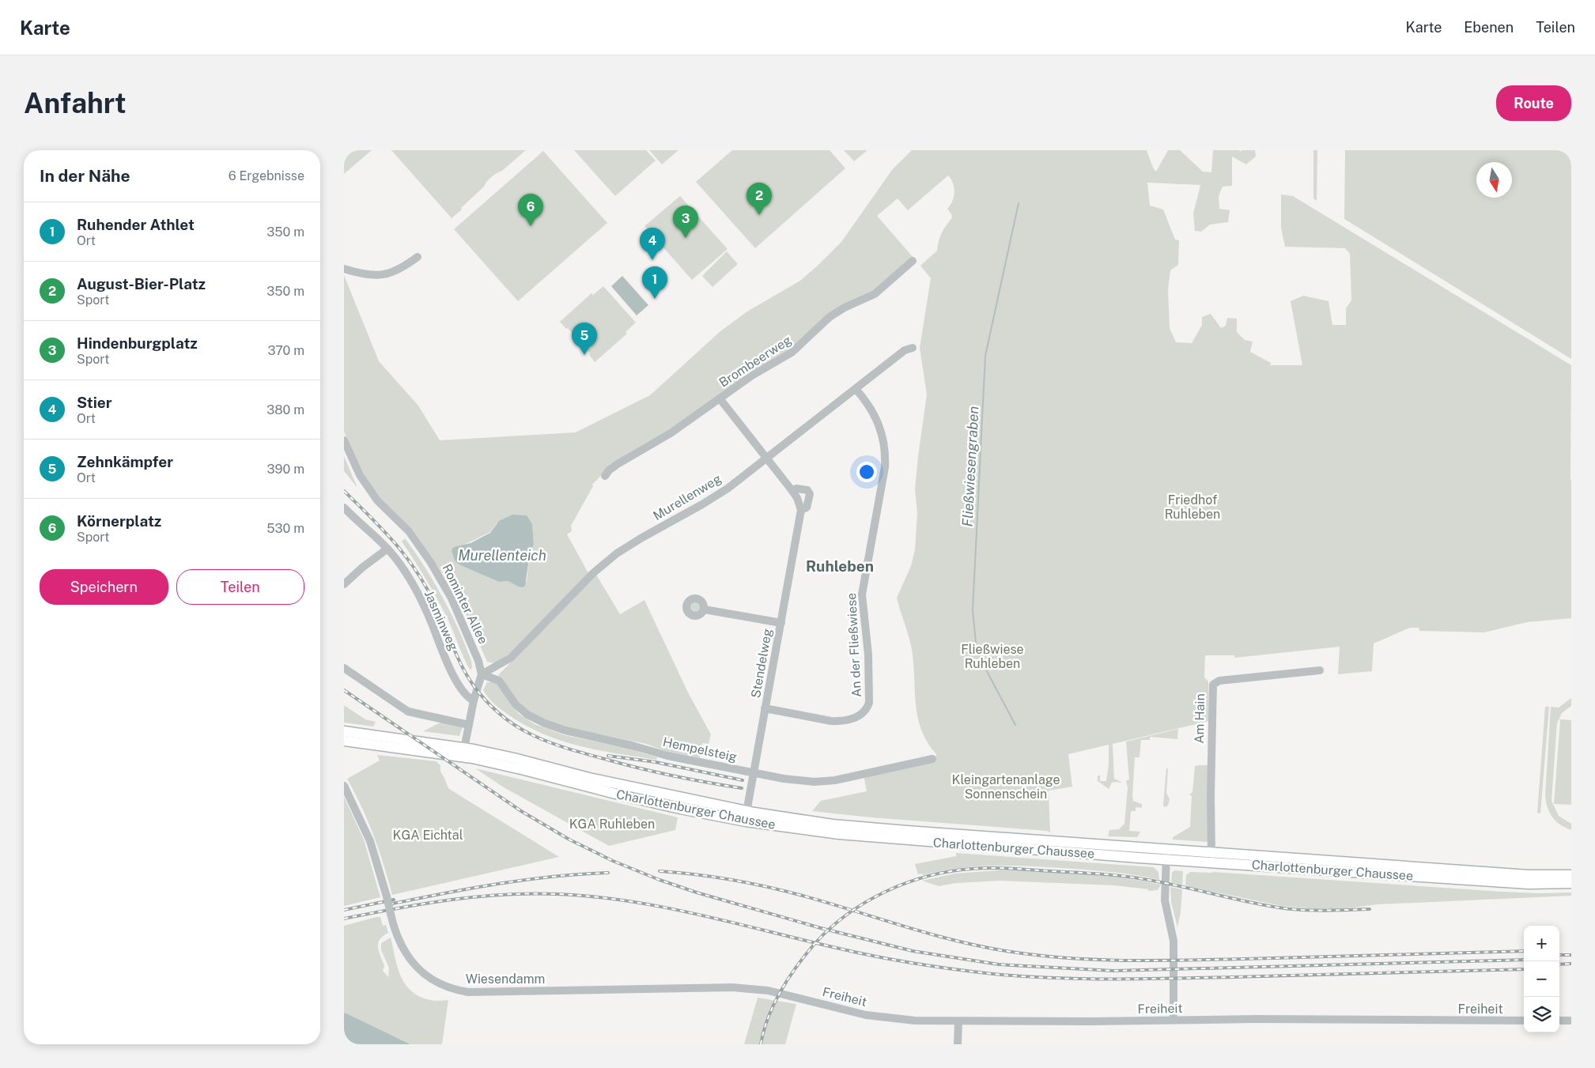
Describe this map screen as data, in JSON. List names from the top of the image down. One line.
{"streets":{"main road":["Charlottenburger Chaussee"],"street":["Brombeerweg","Murellenweg","Rominter Allee","Jasminweg","An der Fließwiese","Stendelweg","Am Hain","Hempelsteig","Wiesendamm","Freiheit"]},"crossings":[["Murellenweg","Rominter Allee"],["Murellenweg","An der Fließwiese"],["Murellenweg","Hempelsteig"],["Rominter Allee","Hempelsteig"],["An der Fließwiese","Stendelweg"],["Stendelweg","Hempelsteig"],["Stendelweg","Charlottenburger Chaussee"],["Am Hain","Charlottenburger Chaussee"],["Wiesendamm","Freiheit"]],"districts":["Ruhleben"],"water":["Fließwiesengraben","Murellenteich"],"parks":["Friedhof Ruhleben","Fließwiese Ruhleben","Kleingartenanlage Sonnenschein","KGA Ruhleben","KGA Eichtal"],"north":"bottom","page":{"header":"Karte","nav":["Karte","Ebenen","Teilen"],"buttons":["Route",["Speichern","Teilen"]],"title":"Anfahrt","heading":["In der Nähe","6 Ergebnisse"],"pins":["2","6","3","4","1","5"],"list":[{"mark":"1","name":"Ruhender Athlet","note":"Ort","value":"350 m"},{"mark":"2","name":"August-Bier-Platz","note":"Sport","value":"350 m"},{"mark":"3","name":"Hindenburgplatz","note":"Sport","value":"370 m"},{"mark":"4","name":"Stier","note":"Ort","value":"380 m"},{"mark":"5","name":"Zehnkämpfer","note":"Ort","value":"390 m"},{"mark":"6","name":"Körnerplatz","note":"Sport","value":"530 m"}],"map_buttons":["+","−"]}}
